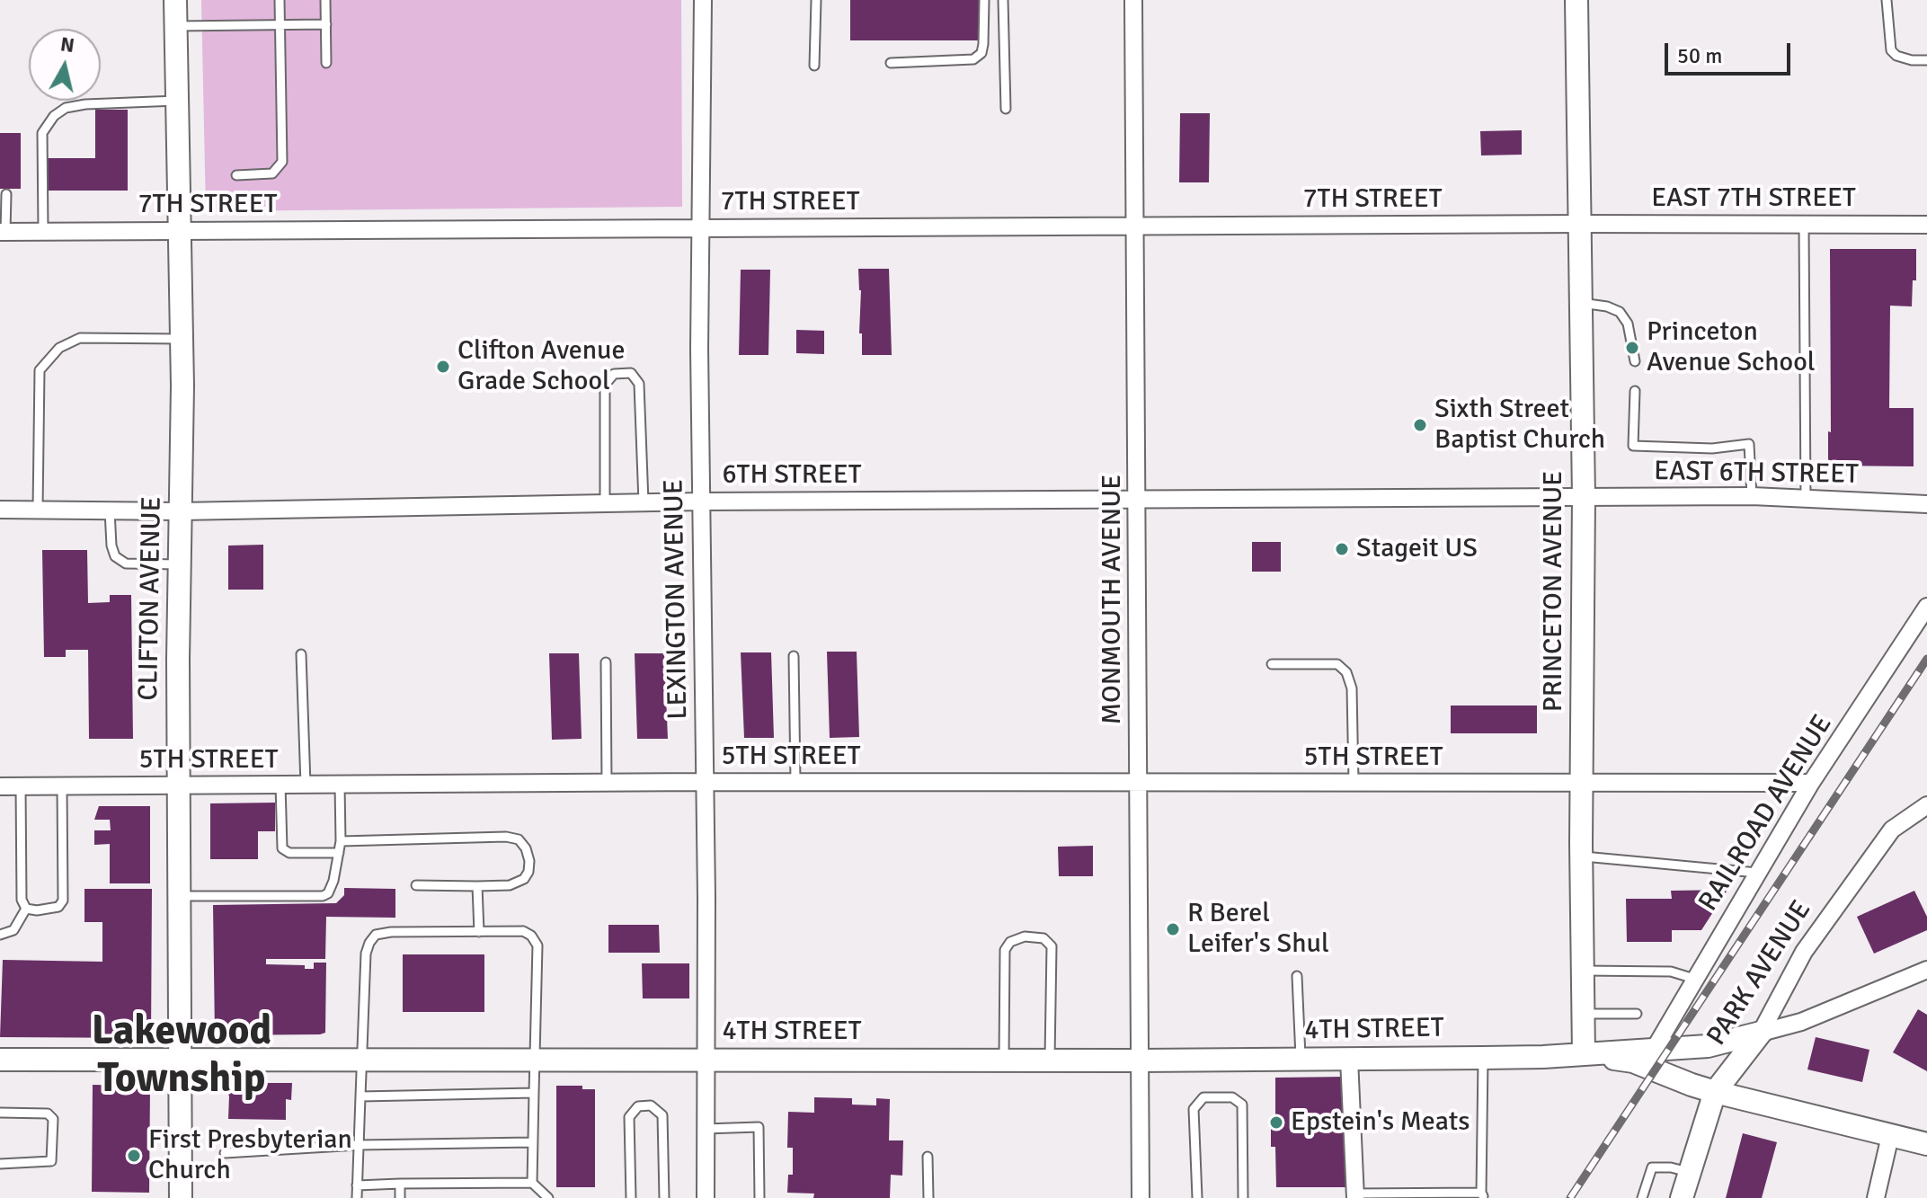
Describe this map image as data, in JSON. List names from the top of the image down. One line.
{"streets":{"street":["EAST 7TH STREET","7TH STREET","EAST 6TH STREET","6TH STREET","PRINCETON AVENUE","CLIFTON AVENUE","LEXINGTON AVENUE","MONMOUTH AVENUE","5TH STREET","RAILROAD AVENUE","PARK AVENUE","4TH STREET"]},"crossings":[["EAST 7TH STREET","7TH STREET"],["EAST 7TH STREET","PRINCETON AVENUE"],["7TH STREET","PRINCETON AVENUE"],["7TH STREET","CLIFTON AVENUE"],["7TH STREET","LEXINGTON AVENUE"],["7TH STREET","MONMOUTH AVENUE"],["EAST 6TH STREET","6TH STREET"],["EAST 6TH STREET","PRINCETON AVENUE"],["6TH STREET","PRINCETON AVENUE"],["6TH STREET","CLIFTON AVENUE"],["6TH STREET","LEXINGTON AVENUE"],["6TH STREET","MONMOUTH AVENUE"],["PRINCETON AVENUE","5TH STREET"],["PRINCETON AVENUE","4TH STREET"],["CLIFTON AVENUE","5TH STREET"],["CLIFTON AVENUE","4TH STREET"],["LEXINGTON AVENUE","5TH STREET"],["LEXINGTON AVENUE","4TH STREET"],["MONMOUTH AVENUE","5TH STREET"],["MONMOUTH AVENUE","4TH STREET"],["5TH STREET","RAILROAD AVENUE"]],"districts":["Lakewood Township"],"places":["Princeton Avenue School","Clifton Avenue Grade School","Sixth Street Baptist Church","Stageit US","R Berel Leifer's Shul","Epstein's Meats","First Presbyterian Church"],"scale_bar":"50 m","north":"top"}
